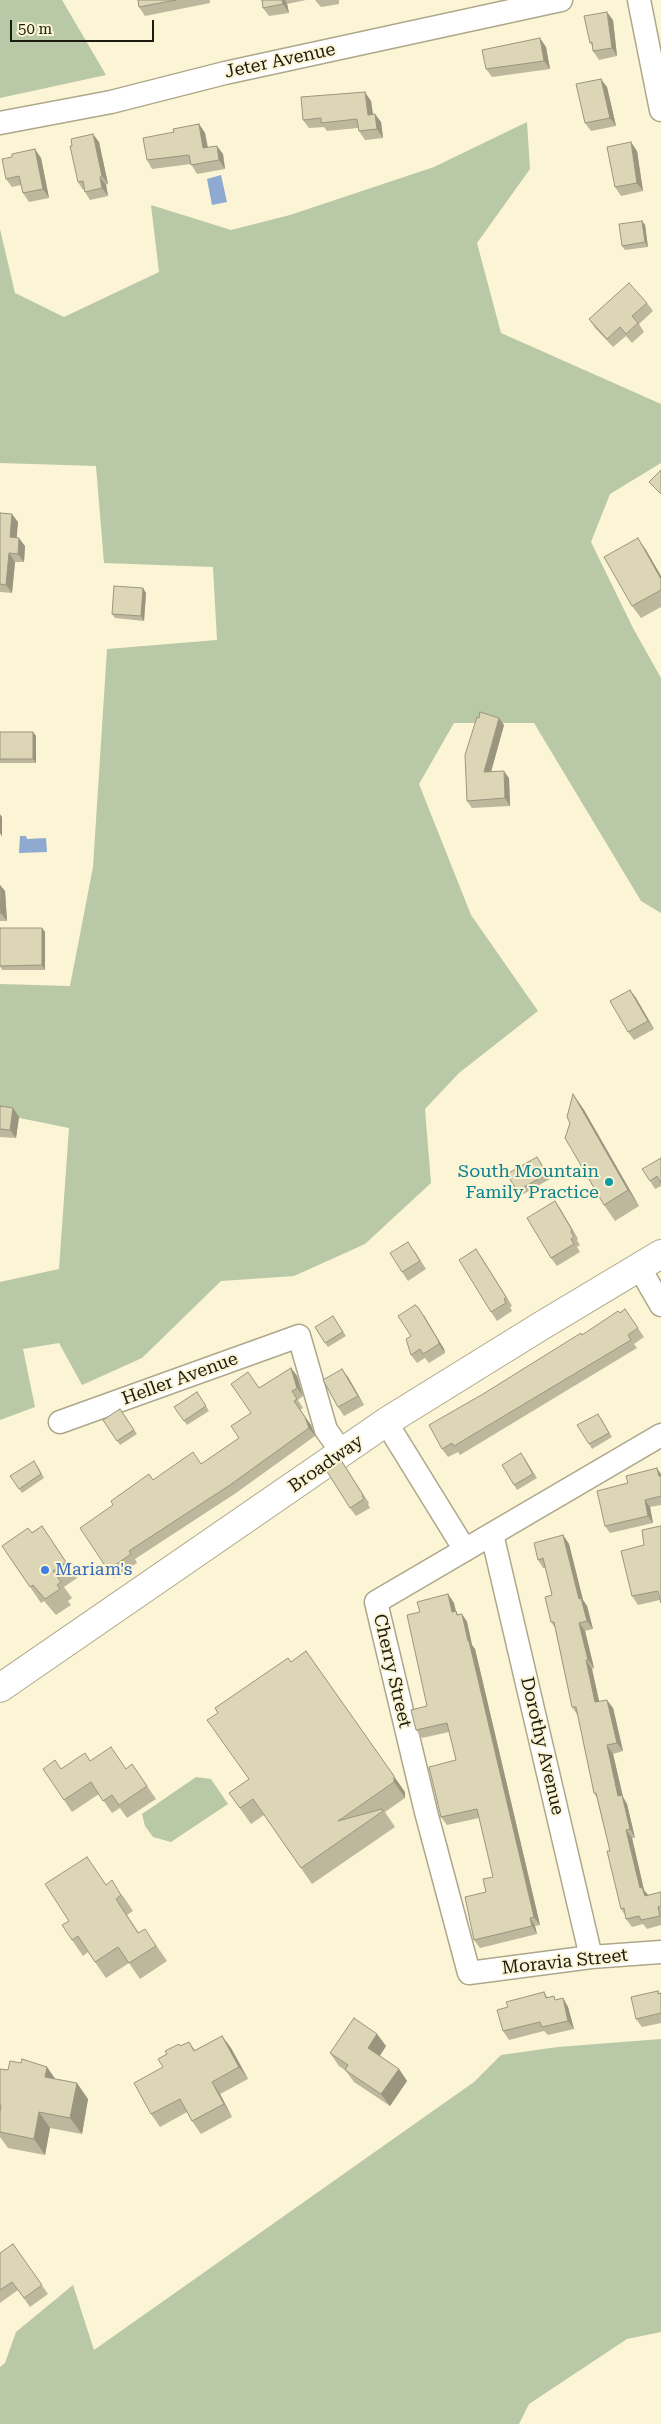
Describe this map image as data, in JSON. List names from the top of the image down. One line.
{"streets":{"main road":["Broadway"],"street":["Jeter Avenue","Heller Avenue","Cherry Street","Dorothy Avenue","Moravia Street"]},"crossings":[["Heller Avenue","Broadway"],["Cherry Street","Dorothy Avenue"],["Cherry Street","Moravia Street"],["Dorothy Avenue","Moravia Street"]],"places":["South Mountain Family Practice","Mariam's"],"scale_bar":"50 m"}
